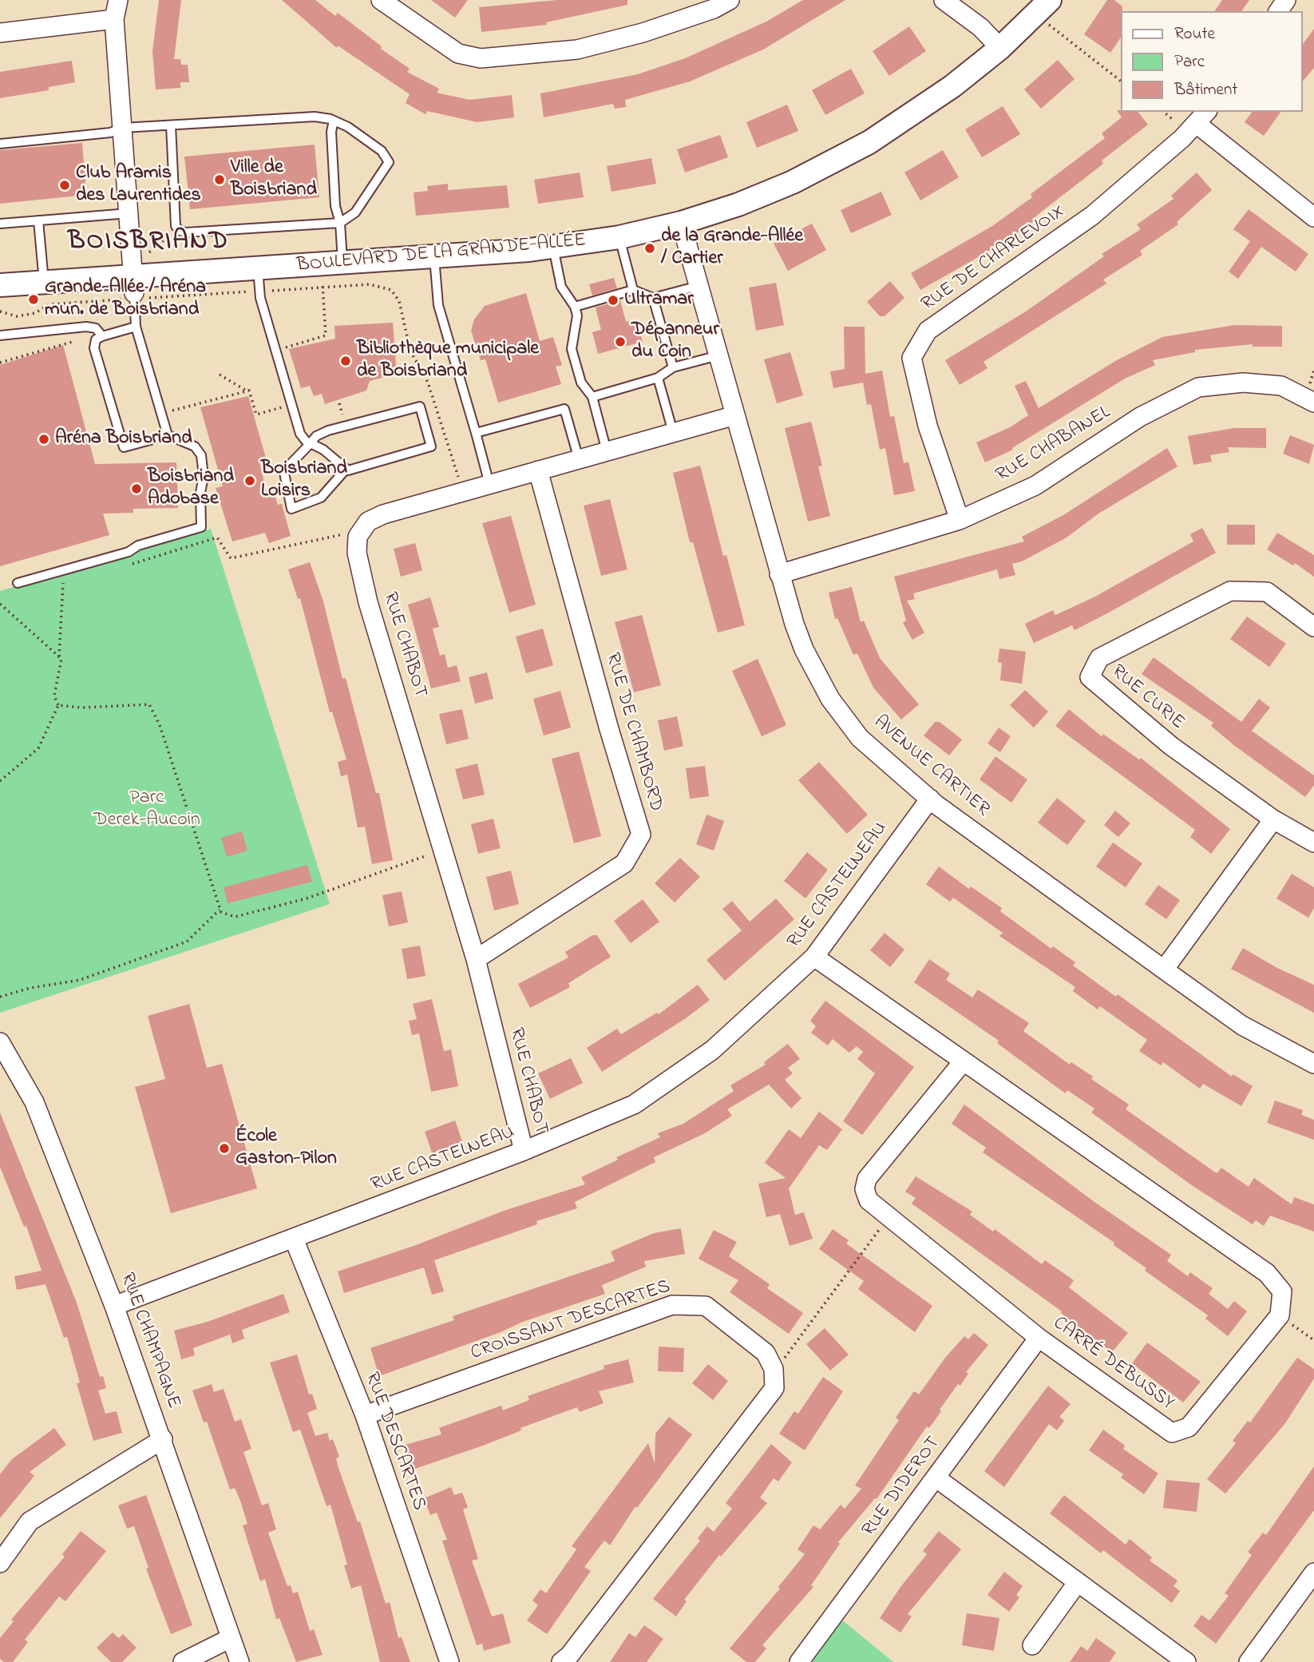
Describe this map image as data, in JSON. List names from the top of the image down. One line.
{"streets":{"street":["BOULEVARD DE LA GRANDE-ALLÉE","RUE DE CHARLEVOIX","RUE CHABANEL","RUE CHABOT","RUE CURIE","RUE DE CHAMBORD","AVENUE CARTIER","RUE CASTELNEAU","CROISSANT DESCARTES","RUE CHAMPAGNE","CARRÉ DEBUSSY","RUE DESCARTES","RUE DIDEROT"]},"crossings":[["BOULEVARD DE LA GRANDE-ALLÉE","AVENUE CARTIER"],["RUE DE CHARLEVOIX","RUE CHABANEL"],["RUE CHABANEL","AVENUE CARTIER"],["RUE CHABOT","RUE DE CHAMBORD"],["RUE CHABOT","RUE CASTELNEAU"],["AVENUE CARTIER","RUE CASTELNEAU"],["RUE CASTELNEAU","RUE CHAMPAGNE"],["RUE CASTELNEAU","RUE DESCARTES"],["CROISSANT DESCARTES","RUE DESCARTES"],["CARRÉ DEBUSSY","RUE DIDEROT"]],"districts":["BOISBRIAND"],"parks":["Parc Derek-Aucoin"],"places":["Ville de Boisbriand","Club Aramis des Laurentides","de la Grande-Allée / Cartier","Grande-Allée / Aréna mun. de Boisbriand","Ultramar","Dépanneur du Coin","Bibliothèque municipale de Boisbriand","Aréna Boisbriand","Boisbriand Loisirs","Boisbriand Adobase","École Gaston-Pilon"],"legend":["Route","Parc","Bâtiment"]}
